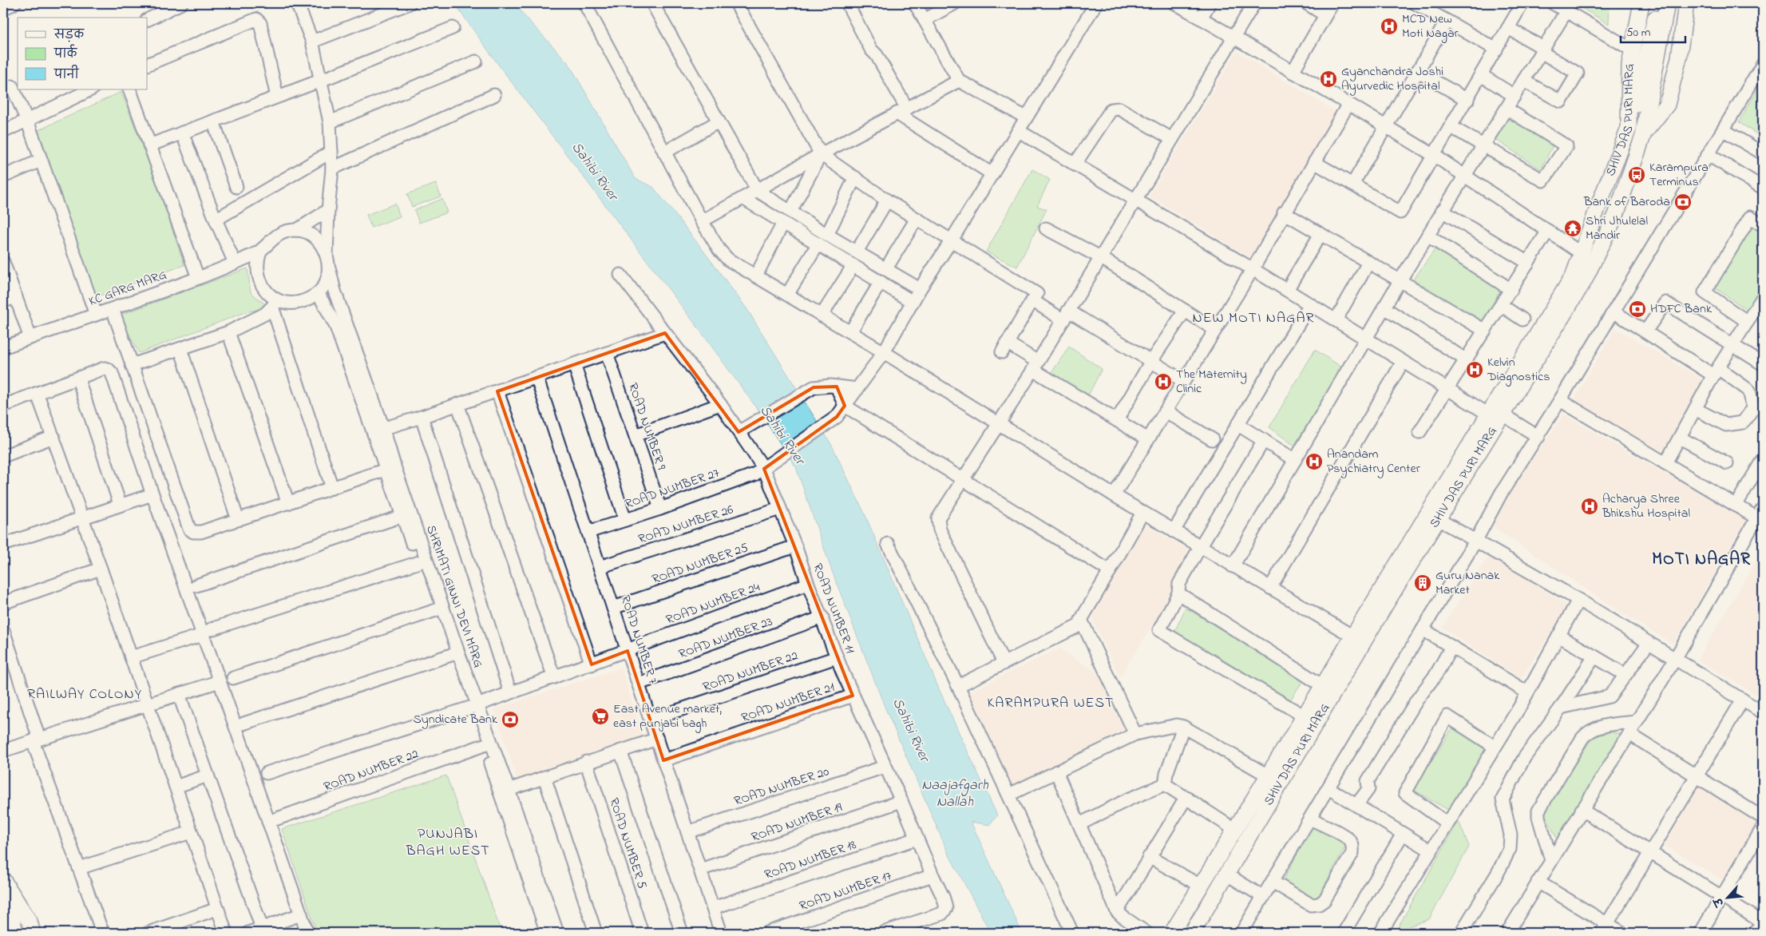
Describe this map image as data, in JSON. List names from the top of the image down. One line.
{"streets":{"main road":["SHIV DAS PURI MARG"],"street":["KC GARG MARG","ROAD NUMBER 9","ROAD NUMBER 27","ROAD NUMBER 26","ROAD NUMBER 25","SHRIMATI GINNI DEVI MARG","ROAD NUMBER 24","ROAD NUMBER 11","ROAD NUMBER 23","ROAD NUMBER 7","ROAD NUMBER 22","ROAD NUMBER 21","ROAD NUMBER 20","ROAD NUMBER 19","ROAD NUMBER 5","ROAD NUMBER 18","ROAD NUMBER 17"]},"crossings":[["KC GARG MARG","SHRIMATI GINNI DEVI MARG"],["ROAD NUMBER 9","ROAD NUMBER 27"],["ROAD NUMBER 27","ROAD NUMBER 11"],["ROAD NUMBER 27","ROAD NUMBER 7"],["ROAD NUMBER 26","ROAD NUMBER 11"],["ROAD NUMBER 26","ROAD NUMBER 7"],["ROAD NUMBER 25","ROAD NUMBER 11"],["ROAD NUMBER 25","ROAD NUMBER 7"],["SHRIMATI GINNI DEVI MARG","ROAD NUMBER 24"],["SHRIMATI GINNI DEVI MARG","ROAD NUMBER 22"],["ROAD NUMBER 24","ROAD NUMBER 11"],["ROAD NUMBER 24","ROAD NUMBER 7"],["ROAD NUMBER 11","ROAD NUMBER 23"],["ROAD NUMBER 11","ROAD NUMBER 22"],["ROAD NUMBER 11","ROAD NUMBER 21"],["ROAD NUMBER 11","ROAD NUMBER 20"],["ROAD NUMBER 11","ROAD NUMBER 19"],["ROAD NUMBER 11","ROAD NUMBER 18"],["ROAD NUMBER 11","ROAD NUMBER 17"],["ROAD NUMBER 23","ROAD NUMBER 7"],["ROAD NUMBER 7","ROAD NUMBER 22"],["ROAD NUMBER 7","ROAD NUMBER 21"],["ROAD NUMBER 7","ROAD NUMBER 20"],["ROAD NUMBER 7","ROAD NUMBER 19"],["ROAD NUMBER 7","ROAD NUMBER 18"]],"districts":["NEW MOTI NAGAR","MOTI NAGAR","RAILWAY COLONY","KARAMPURA WEST","PUNJABI BAGH WEST"],"water":["Sahibi River","Naajafgarh Nallah"],"places":{"hospital":["MCD New Moti Nagar","Gyanchandra Joshi Ayurvedic Hospital","Kelvin Diagnostics","The Maternity Clinic","Anandam Psychiatry Center","Acharya Shree Bhikshu Hospital"],"bus stop":["Karampura Terminus"],"bank":["Bank of Baroda","HDFC Bank","Syndicate Bank"],"temple":["Shri Jhulelal Mandir"],"building":["Guru Nanak Market"],"supermarket":["East Avenue market, east punjabi bagh"]},"legend":["सड़क","पार्क","पानी"],"scale_bar":"50 m","north":"bottom left"}
